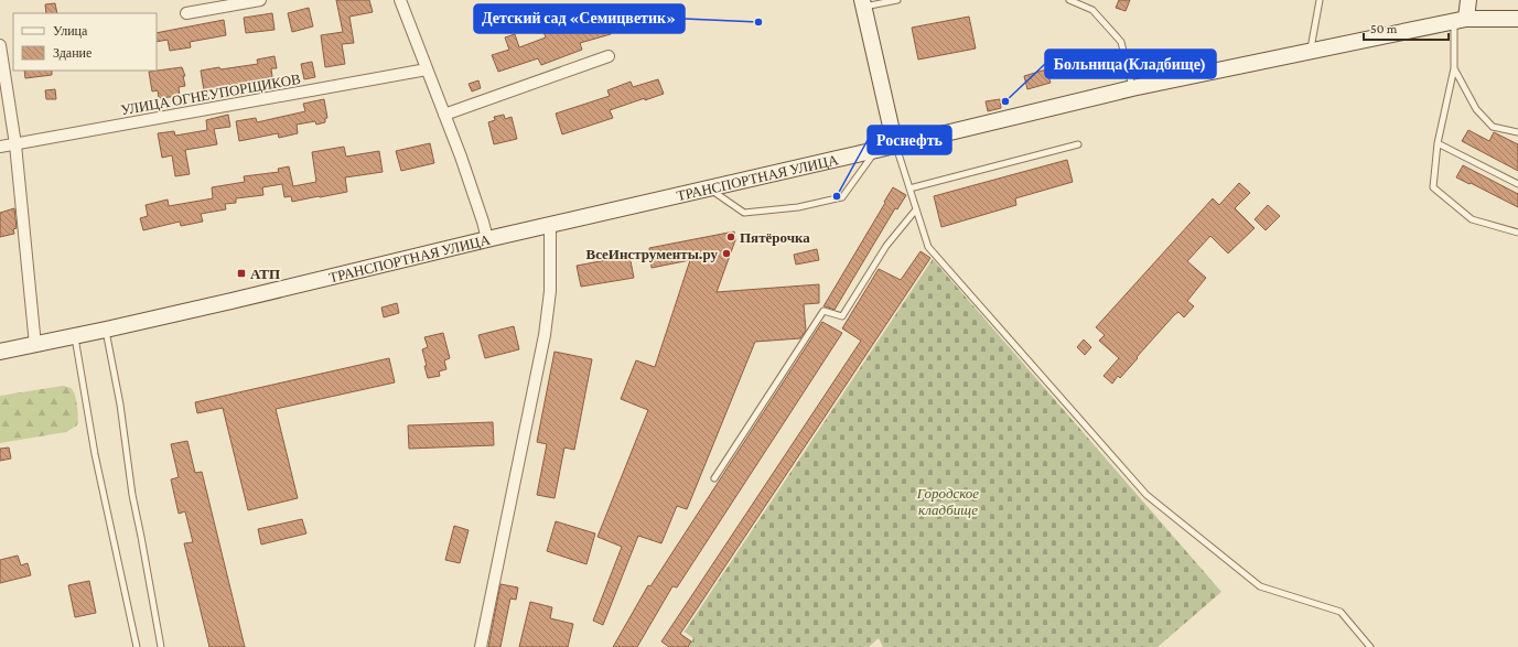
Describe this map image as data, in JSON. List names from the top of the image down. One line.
{"streets":{"main road":["ТРАНСПОРТНАЯ УЛИЦА"],"street":["УЛИЦА ОГНЕУПОРЩИКОВ"]},"parks":["Городское кладбище"],"places":{"other":["Детский сад «Семицветик»","Больница(Кладбище)","Роснефть","Пятёрочка","ВсеИнструменты.ру"],"transit":["АТП"]},"legend":["Улица","Здание"],"scale_bar":"50 m"}
